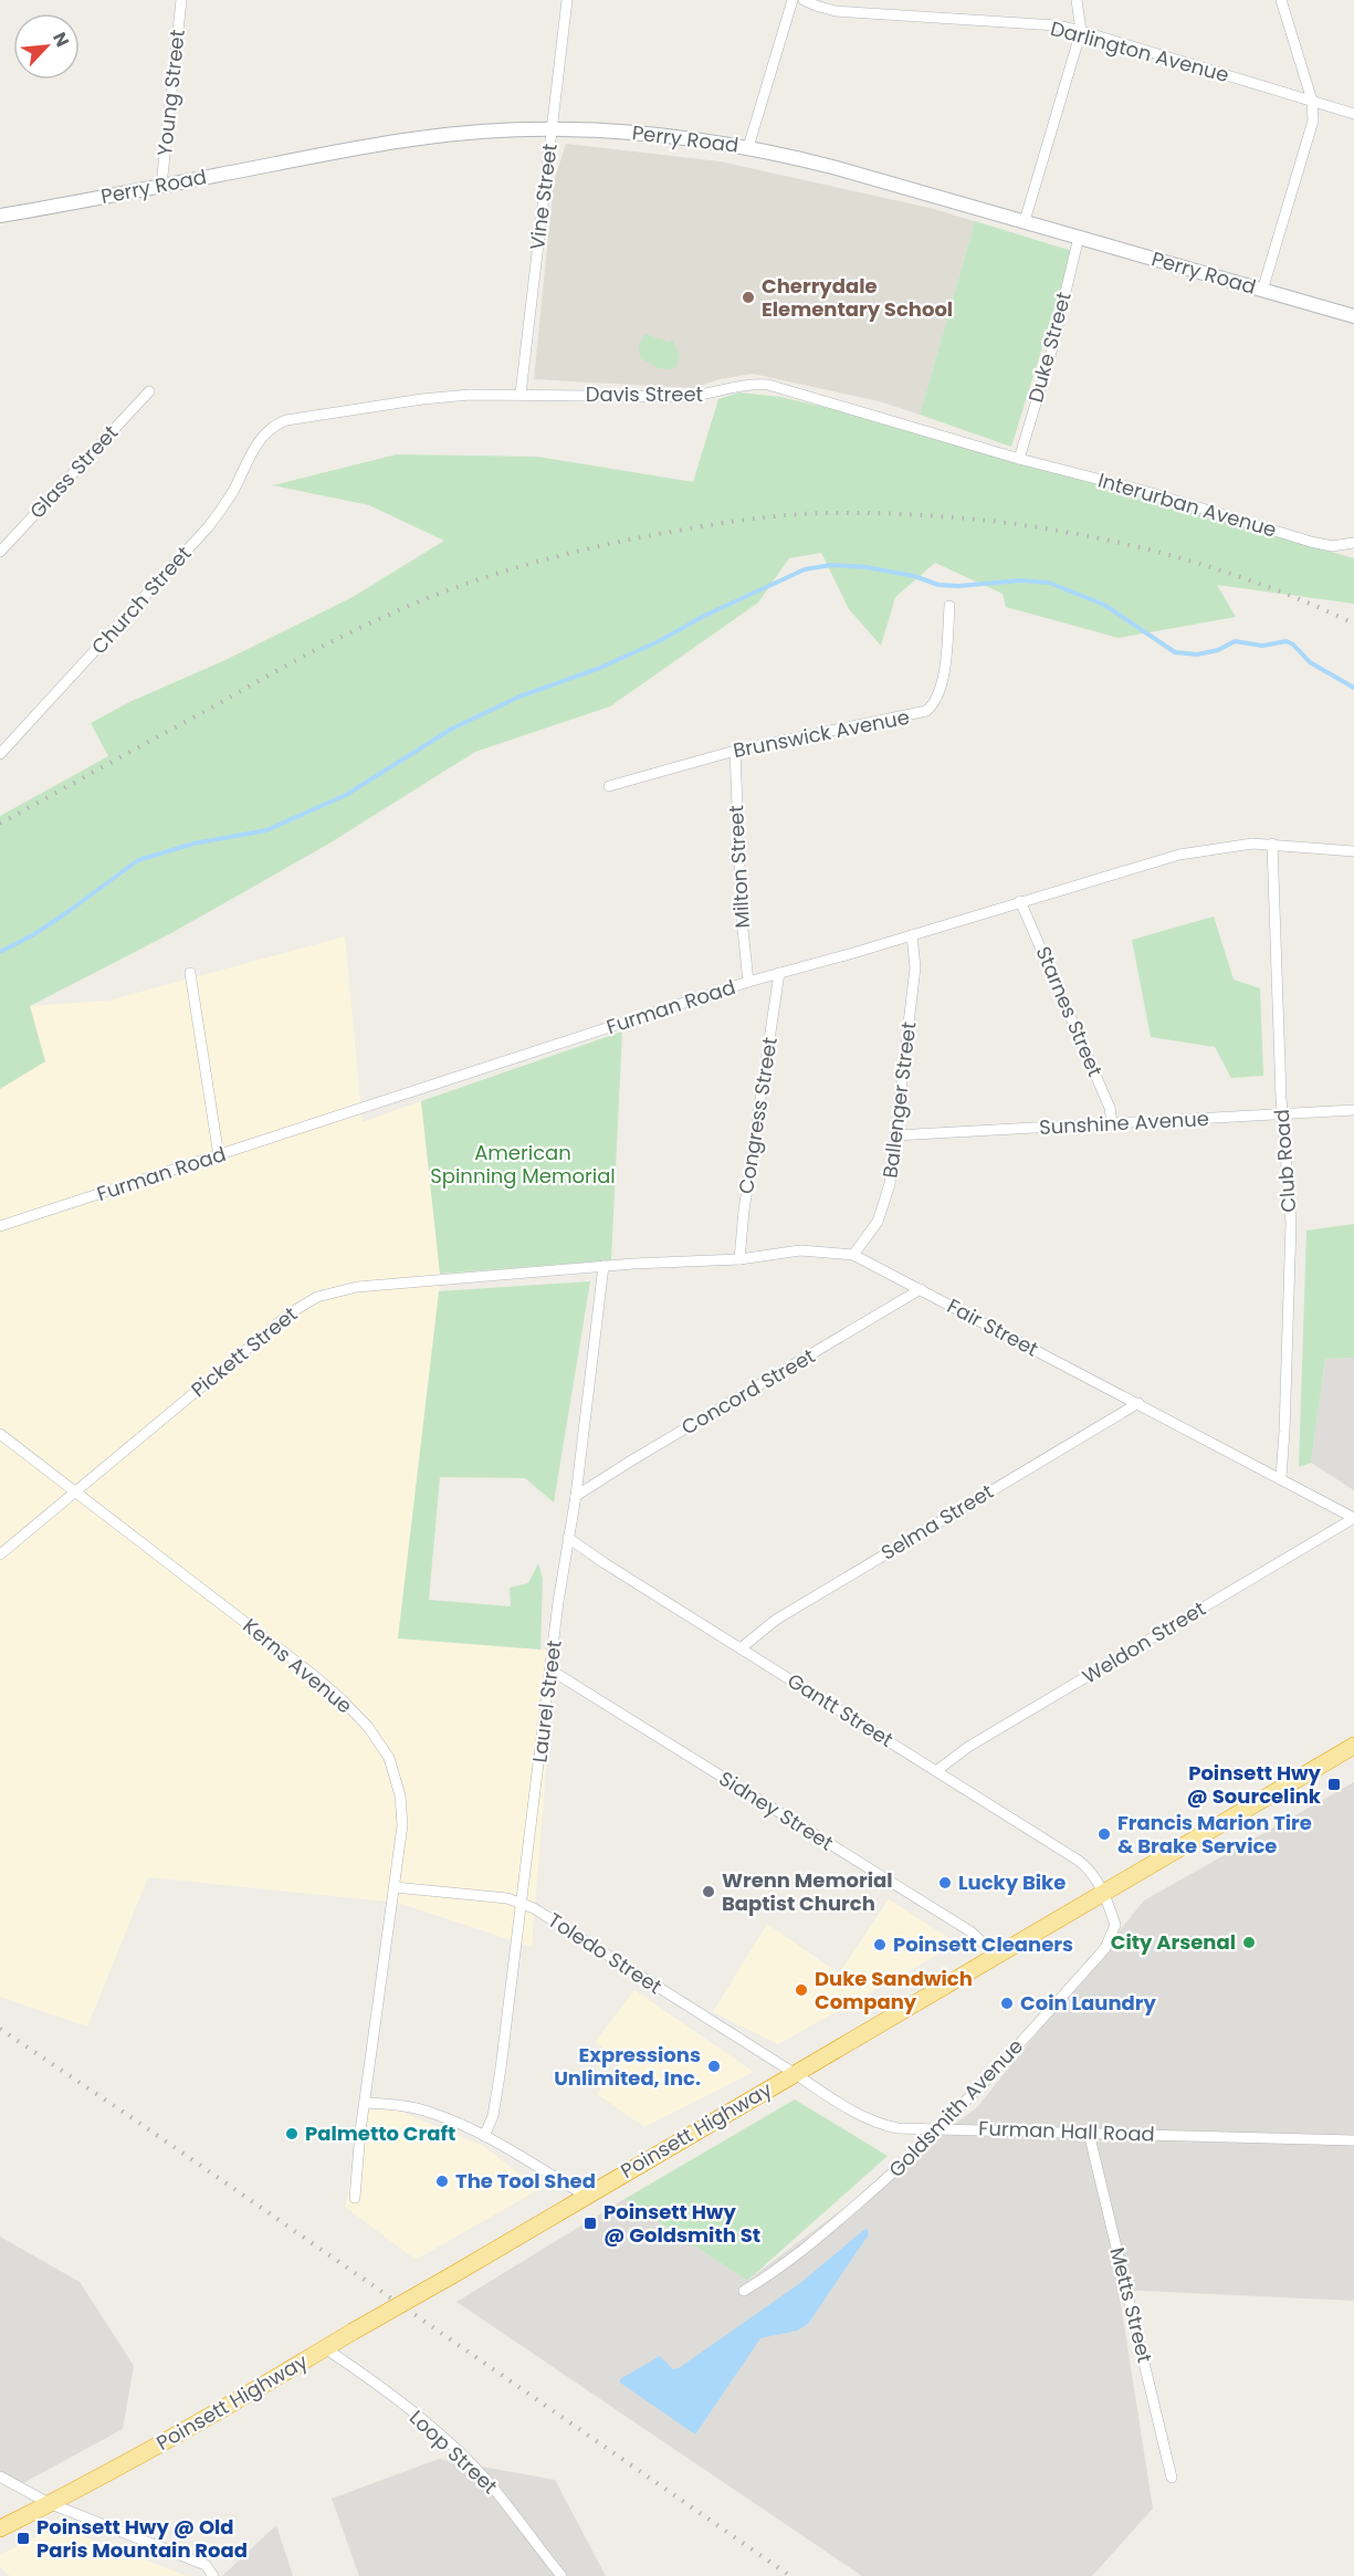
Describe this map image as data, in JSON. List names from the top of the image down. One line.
{"streets":{"highway":["Poinsett Highway"],"street":["Darlington Avenue","Young Street","Perry Road","Vine Street","Duke Street","Davis Street","Glass Street","Interurban Avenue","Church Street","Brunswick Avenue","Milton Street","Furman Road","Starnes Street","Ballenger Street","Congress Street","Sunshine Avenue","Club Road","Fair Street","Pickett Street","Concord Street","Selma Street","Weldon Street","Kerns Avenue","Laurel Street","Gantt Street","Sidney Street","Toledo Street","Goldsmith Avenue","Furman Hall Road","Metts Street","Loop Street"]},"crossings":[["Young Street","Perry Road"],["Perry Road","Vine Street"],["Perry Road","Duke Street"],["Vine Street","Davis Street"],["Duke Street","Davis Street"],["Duke Street","Interurban Avenue"],["Davis Street","Interurban Avenue"],["Davis Street","Church Street"],["Brunswick Avenue","Milton Street"],["Milton Street","Furman Road"],["Furman Road","Starnes Street"],["Furman Road","Ballenger Street"],["Furman Road","Congress Street"],["Furman Road","Club Road"],["Starnes Street","Sunshine Avenue"],["Ballenger Street","Sunshine Avenue"],["Ballenger Street","Fair Street"],["Congress Street","Fair Street"],["Sunshine Avenue","Club Road"],["Club Road","Fair Street"],["Fair Street","Pickett Street"],["Fair Street","Concord Street"],["Fair Street","Selma Street"],["Fair Street","Weldon Street"],["Fair Street","Laurel Street"],["Pickett Street","Kerns Avenue"],["Pickett Street","Laurel Street"],["Concord Street","Laurel Street"],["Selma Street","Gantt Street"],["Weldon Street","Gantt Street"],["Kerns Avenue","Toledo Street"],["Laurel Street","Gantt Street"],["Laurel Street","Sidney Street"],["Laurel Street","Toledo Street"],["Gantt Street","Goldsmith Avenue"],["Gantt Street","Poinsett Highway"],["Sidney Street","Poinsett Highway"],["Toledo Street","Poinsett Highway"],["Toledo Street","Furman Hall Road"],["Goldsmith Avenue","Poinsett Highway"],["Goldsmith Avenue","Furman Hall Road"],["Poinsett Highway","Furman Hall Road"],["Poinsett Highway","Loop Street"],["Furman Hall Road","Metts Street"]],"parks":["American Spinning Memorial"],"places":{"other":["Cherrydale Elementary School","Francis Marion Tire & Brake Service","Lucky Bike","Wrenn Memorial Baptist Church","City Arsenal","Poinsett Cleaners","Duke Sandwich Company","Coin Laundry","Expressions Unlimited, Inc.","Palmetto Craft","The Tool Shed"],"transit":["Poinsett Hwy @ Sourcelink","Poinsett Hwy @ Goldsmith St","Poinsett Hwy @ Old Paris Mountain Road"]},"north":"top right"}
